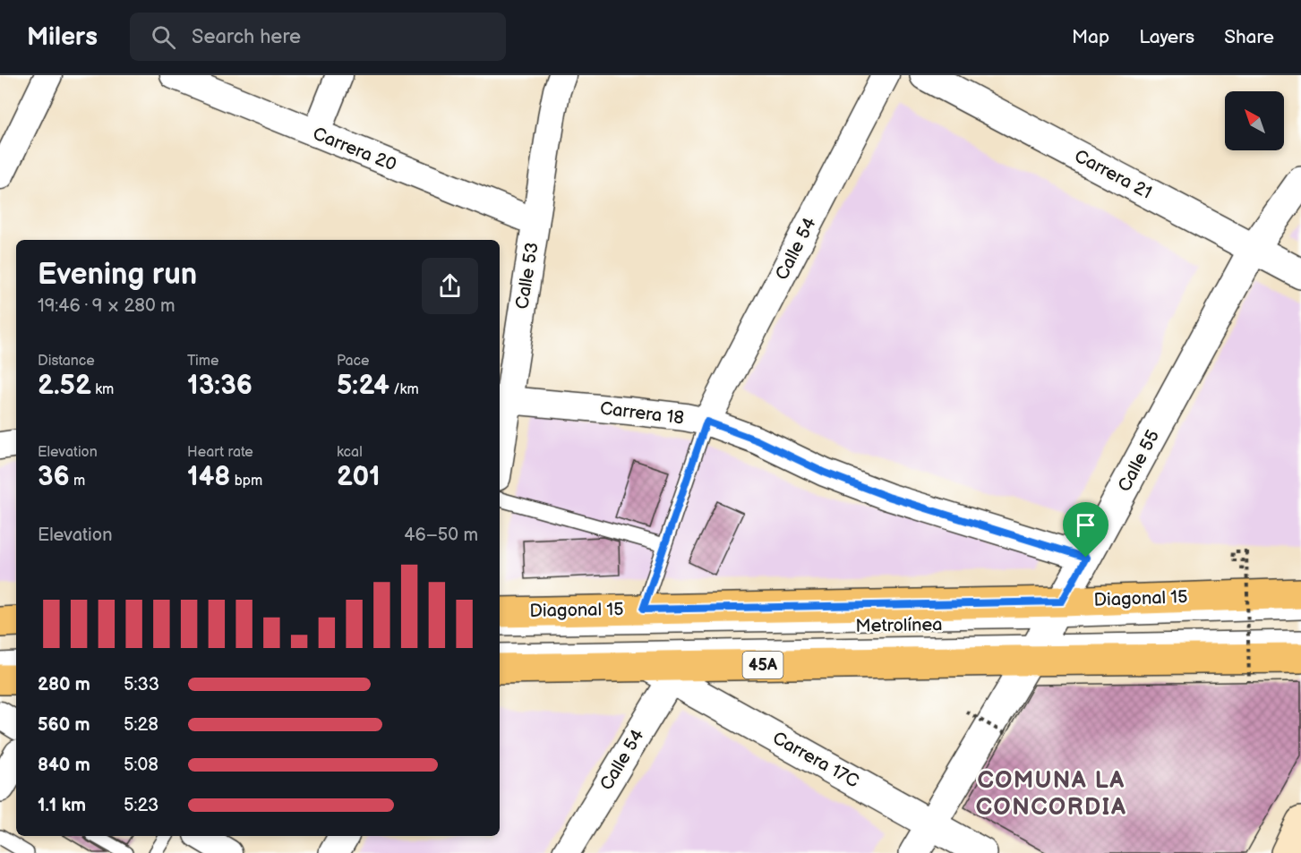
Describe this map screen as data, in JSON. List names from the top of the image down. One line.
{"streets":{"main road":["Diagonal 15","45A"],"street":["Carrera 20","Carrera 21","Calle 54","Calle 53","Carrera 18","Calle 55","Carrera 17C"],"lane":["Metrolínea"]},"crossings":[["Carrera 20","Calle 53"],["Carrera 21","Calle 55"],["Calle 54","Carrera 18"],["Calle 54","Diagonal 15"],["Calle 54","Carrera 17C"],["Calle 53","Carrera 18"],["Carrera 18","Calle 55"],["Calle 55","Diagonal 15"],["Calle 55","Metrolínea"],["Calle 55","Carrera 17C"],["Diagonal 15","Metrolínea"],["Diagonal 15","Carrera 17C"]],"districts":["COMUNA LA CONCORDIA"],"north":"top left","page":{"header":"Milers","search":"Search here","nav":["Map","Layers","Share"],"heading":["Evening run","19:46 · 9 × 280 m"],"stats":[["Distance","2.52 km"],["Time","13:36"],["Pace","5:24 /km"],["Elevation","36 m"],["Heart rate","148 bpm"],["kcal","201"]],"chart":["Elevation","46–50 m"],"list":[{"name":"280 m","note":"5:33"},{"name":"560 m","note":"5:28"},{"name":"840 m","note":"5:08"},{"name":"1.1 km","note":"5:23"}]}}
